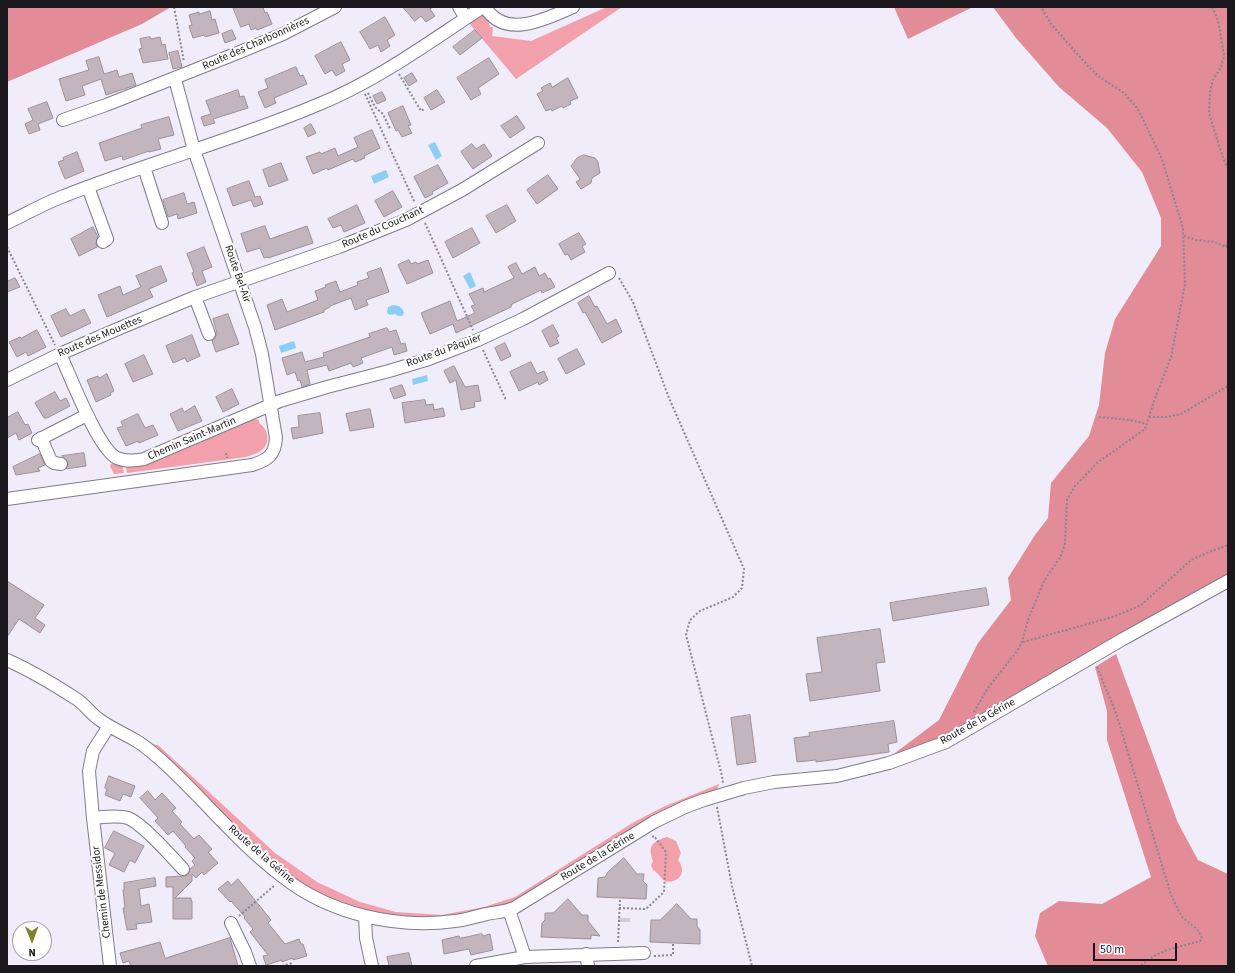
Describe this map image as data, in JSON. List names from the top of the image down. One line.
{"streets":{"street":["Route des Charbonnières","Route du Couchant","Route Bel-Air","Route des Mouettes","Route du Pâquier","Chemin Saint-Martin","Route de la Gérine","Chemin de Messidor"]},"crossings":[["Route du Couchant","Route Bel-Air"],["Route du Couchant","Route des Mouettes"],["Route Bel-Air","Route des Mouettes"],["Route Bel-Air","Route du Pâquier"],["Route Bel-Air","Chemin Saint-Martin"],["Route des Mouettes","Chemin Saint-Martin"],["Route du Pâquier","Chemin Saint-Martin"],["Route de la Gérine","Chemin de Messidor"]],"scale_bar":"50 m","north":"bottom"}
